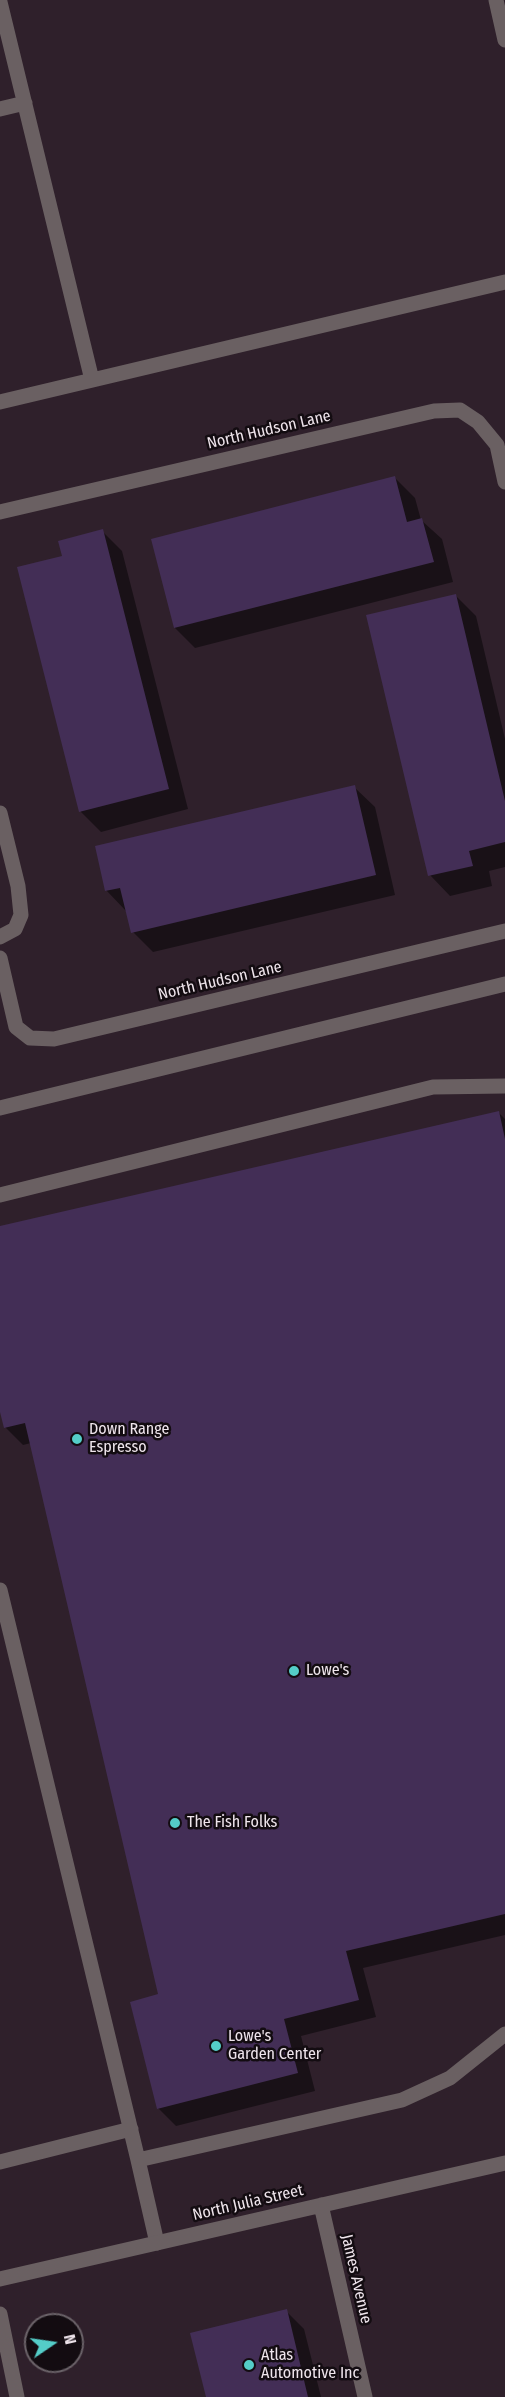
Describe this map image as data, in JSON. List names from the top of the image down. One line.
{"streets":{"street":["North Hudson Lane","North Julia Street","James Avenue"]},"crossings":[["North Julia Street","James Avenue"]],"places":["Down Range Espresso","Lowe's","The Fish Folks","Lowe's Garden Center","Atlas Automotive Inc"],"north":"right"}
